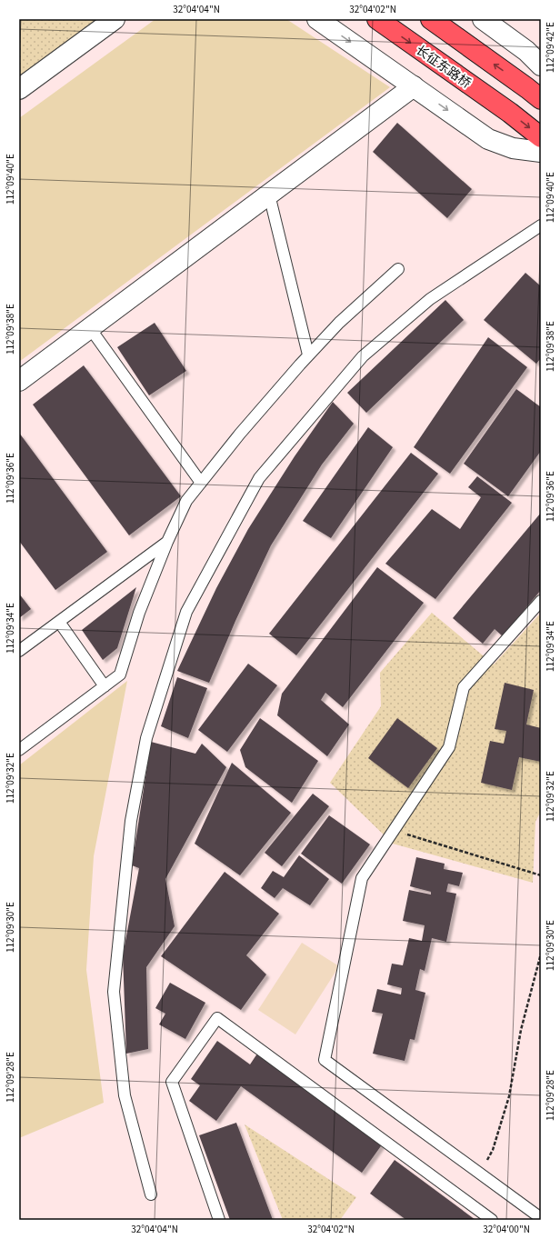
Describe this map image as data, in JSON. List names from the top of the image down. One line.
{"streets":{"main road":["长征东路桥"]},"coordinates":["32°04'04\"N","32°04'02\"N","112°09'42\"E","112°09'40\"E","112°09'38\"E","112°09'36\"E","112°09'34\"E","112°09'32\"E","112°09'30\"E","112°09'28\"E","32°04'00\"N"]}
